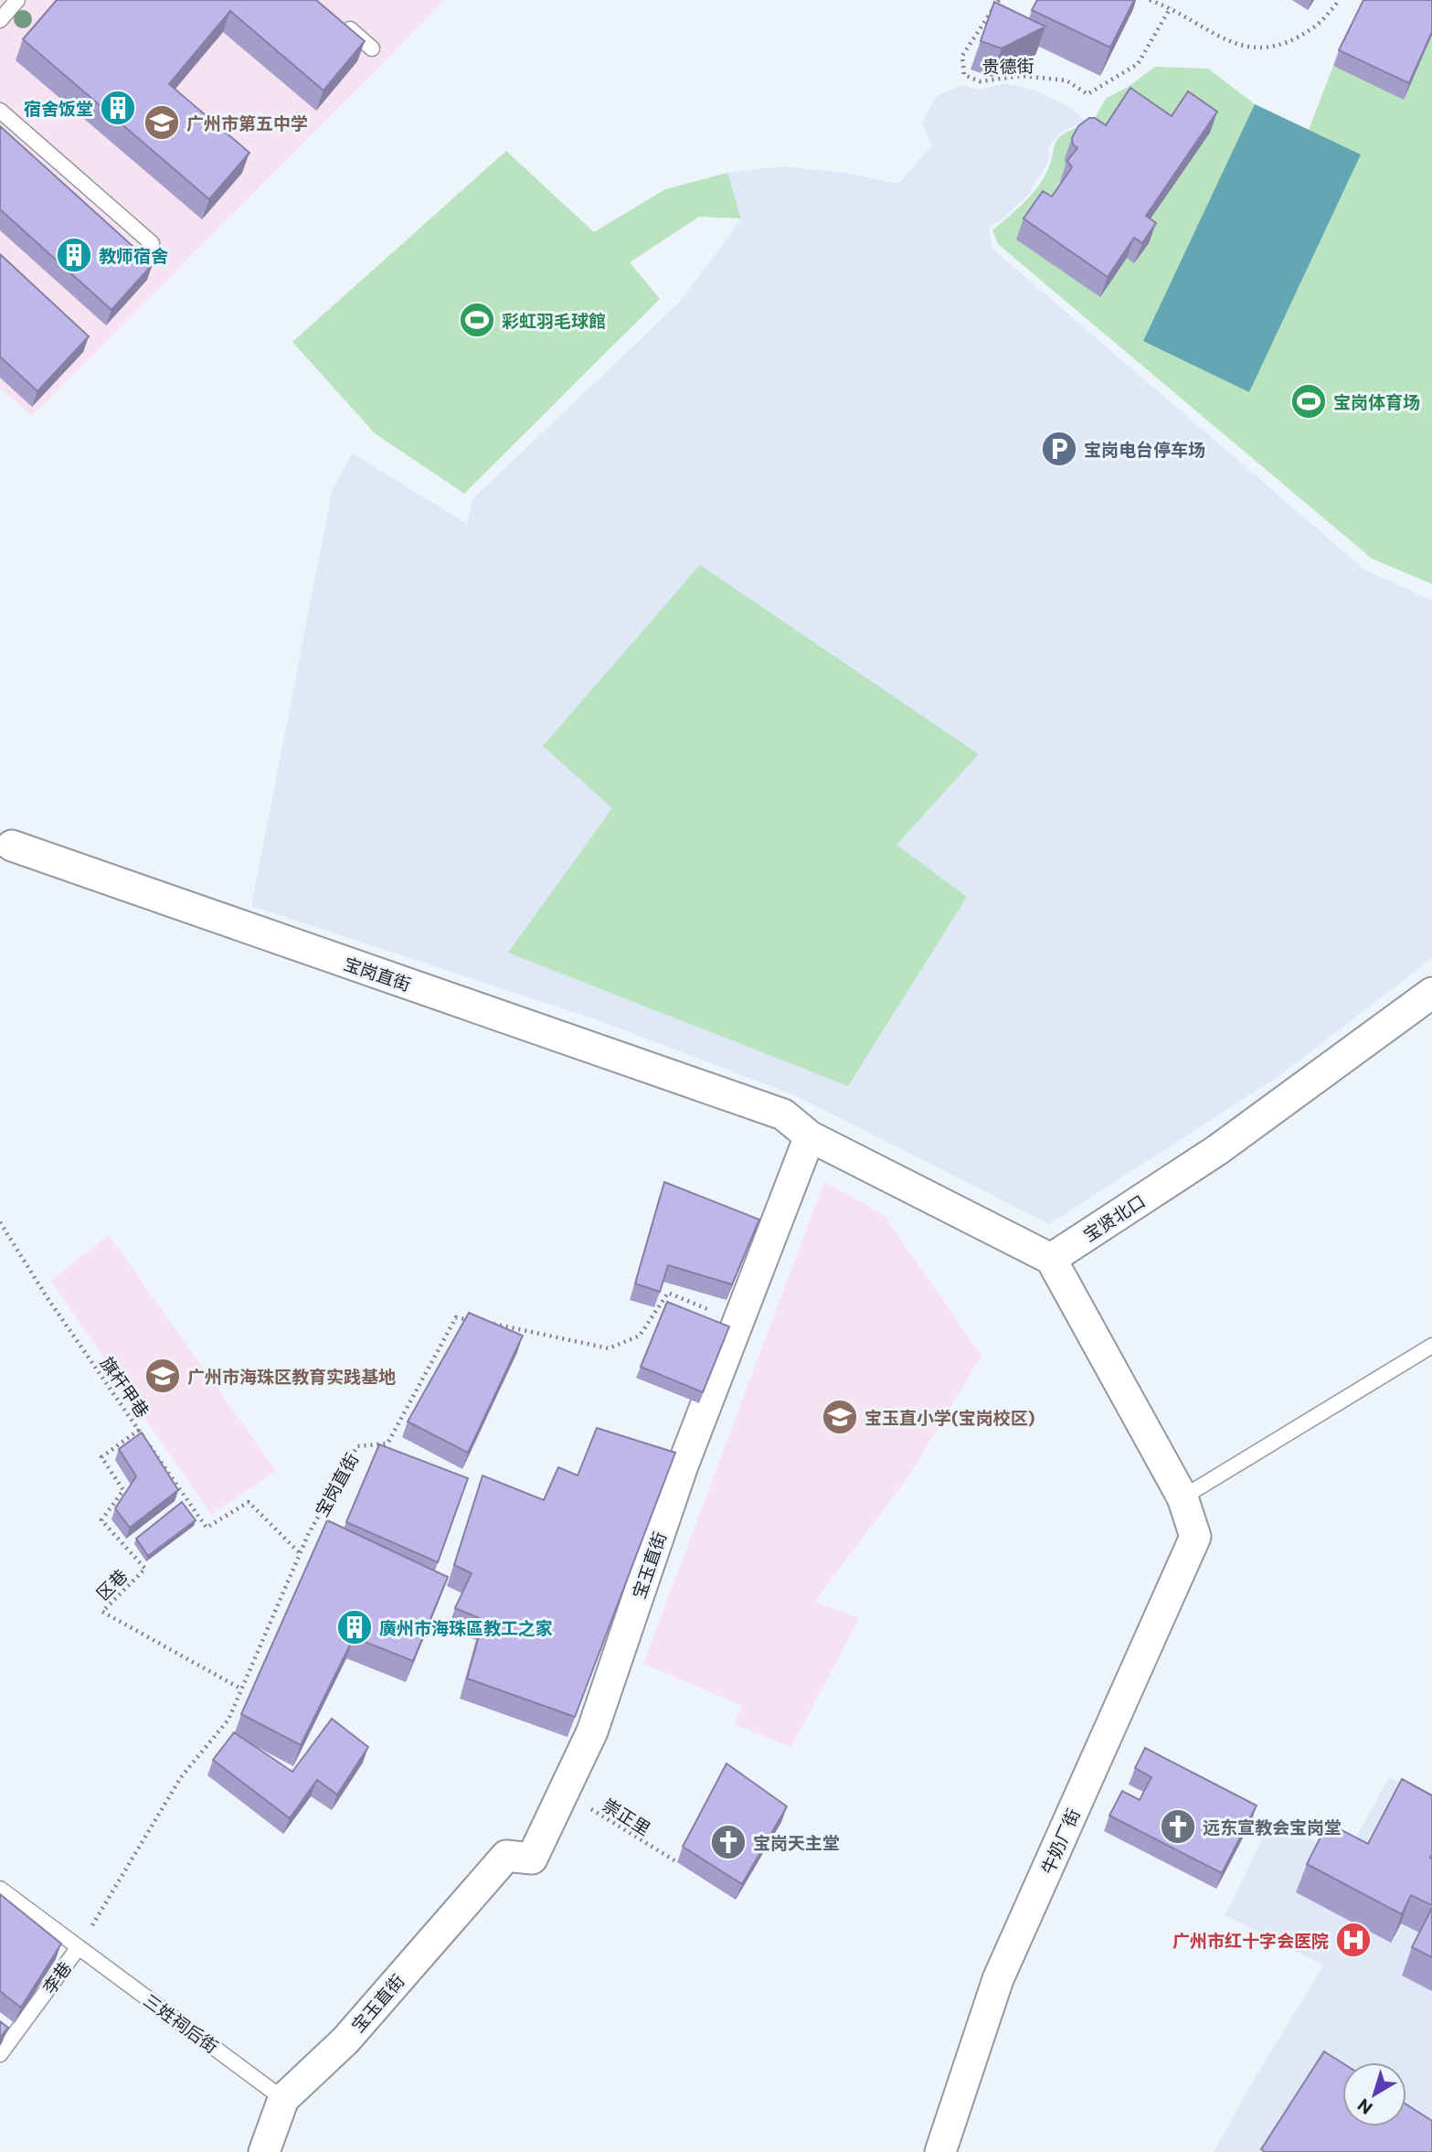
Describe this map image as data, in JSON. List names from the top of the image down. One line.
{"streets":{"street":["宝岗直街","宝贤北口","宝玉直街","牛奶厂街"],"lane":["李巷","三姓祠后街"],"path":["贵德街","旗杆甲巷","区巷","崇正里"]},"crossings":[["宝岗直街","旗杆甲巷"],["宝岗直街","宝玉直街"],["宝岗直街","区巷"],["宝岗直街","李巷"],["宝岗直街","三姓祠后街"],["旗杆甲巷","区巷"],["宝玉直街","崇正里"],["宝玉直街","三姓祠后街"],["李巷","三姓祠后街"]],"places":{"building":["宿舍饭堂","教师宿舍","廣州市海珠區教工之家"],"school or university":["广州市第五中学","广州市海珠区教育实践基地","宝玉直小学(宝岗校区)"],"sports":["彩虹羽毛球館","宝岗体育场"],"parking":["宝岗电台停车场"],"church":["远东宣教会宝岗堂","宝岗天主堂"],"hospital":["广州市红十字会医院"]},"north":"bottom left"}
